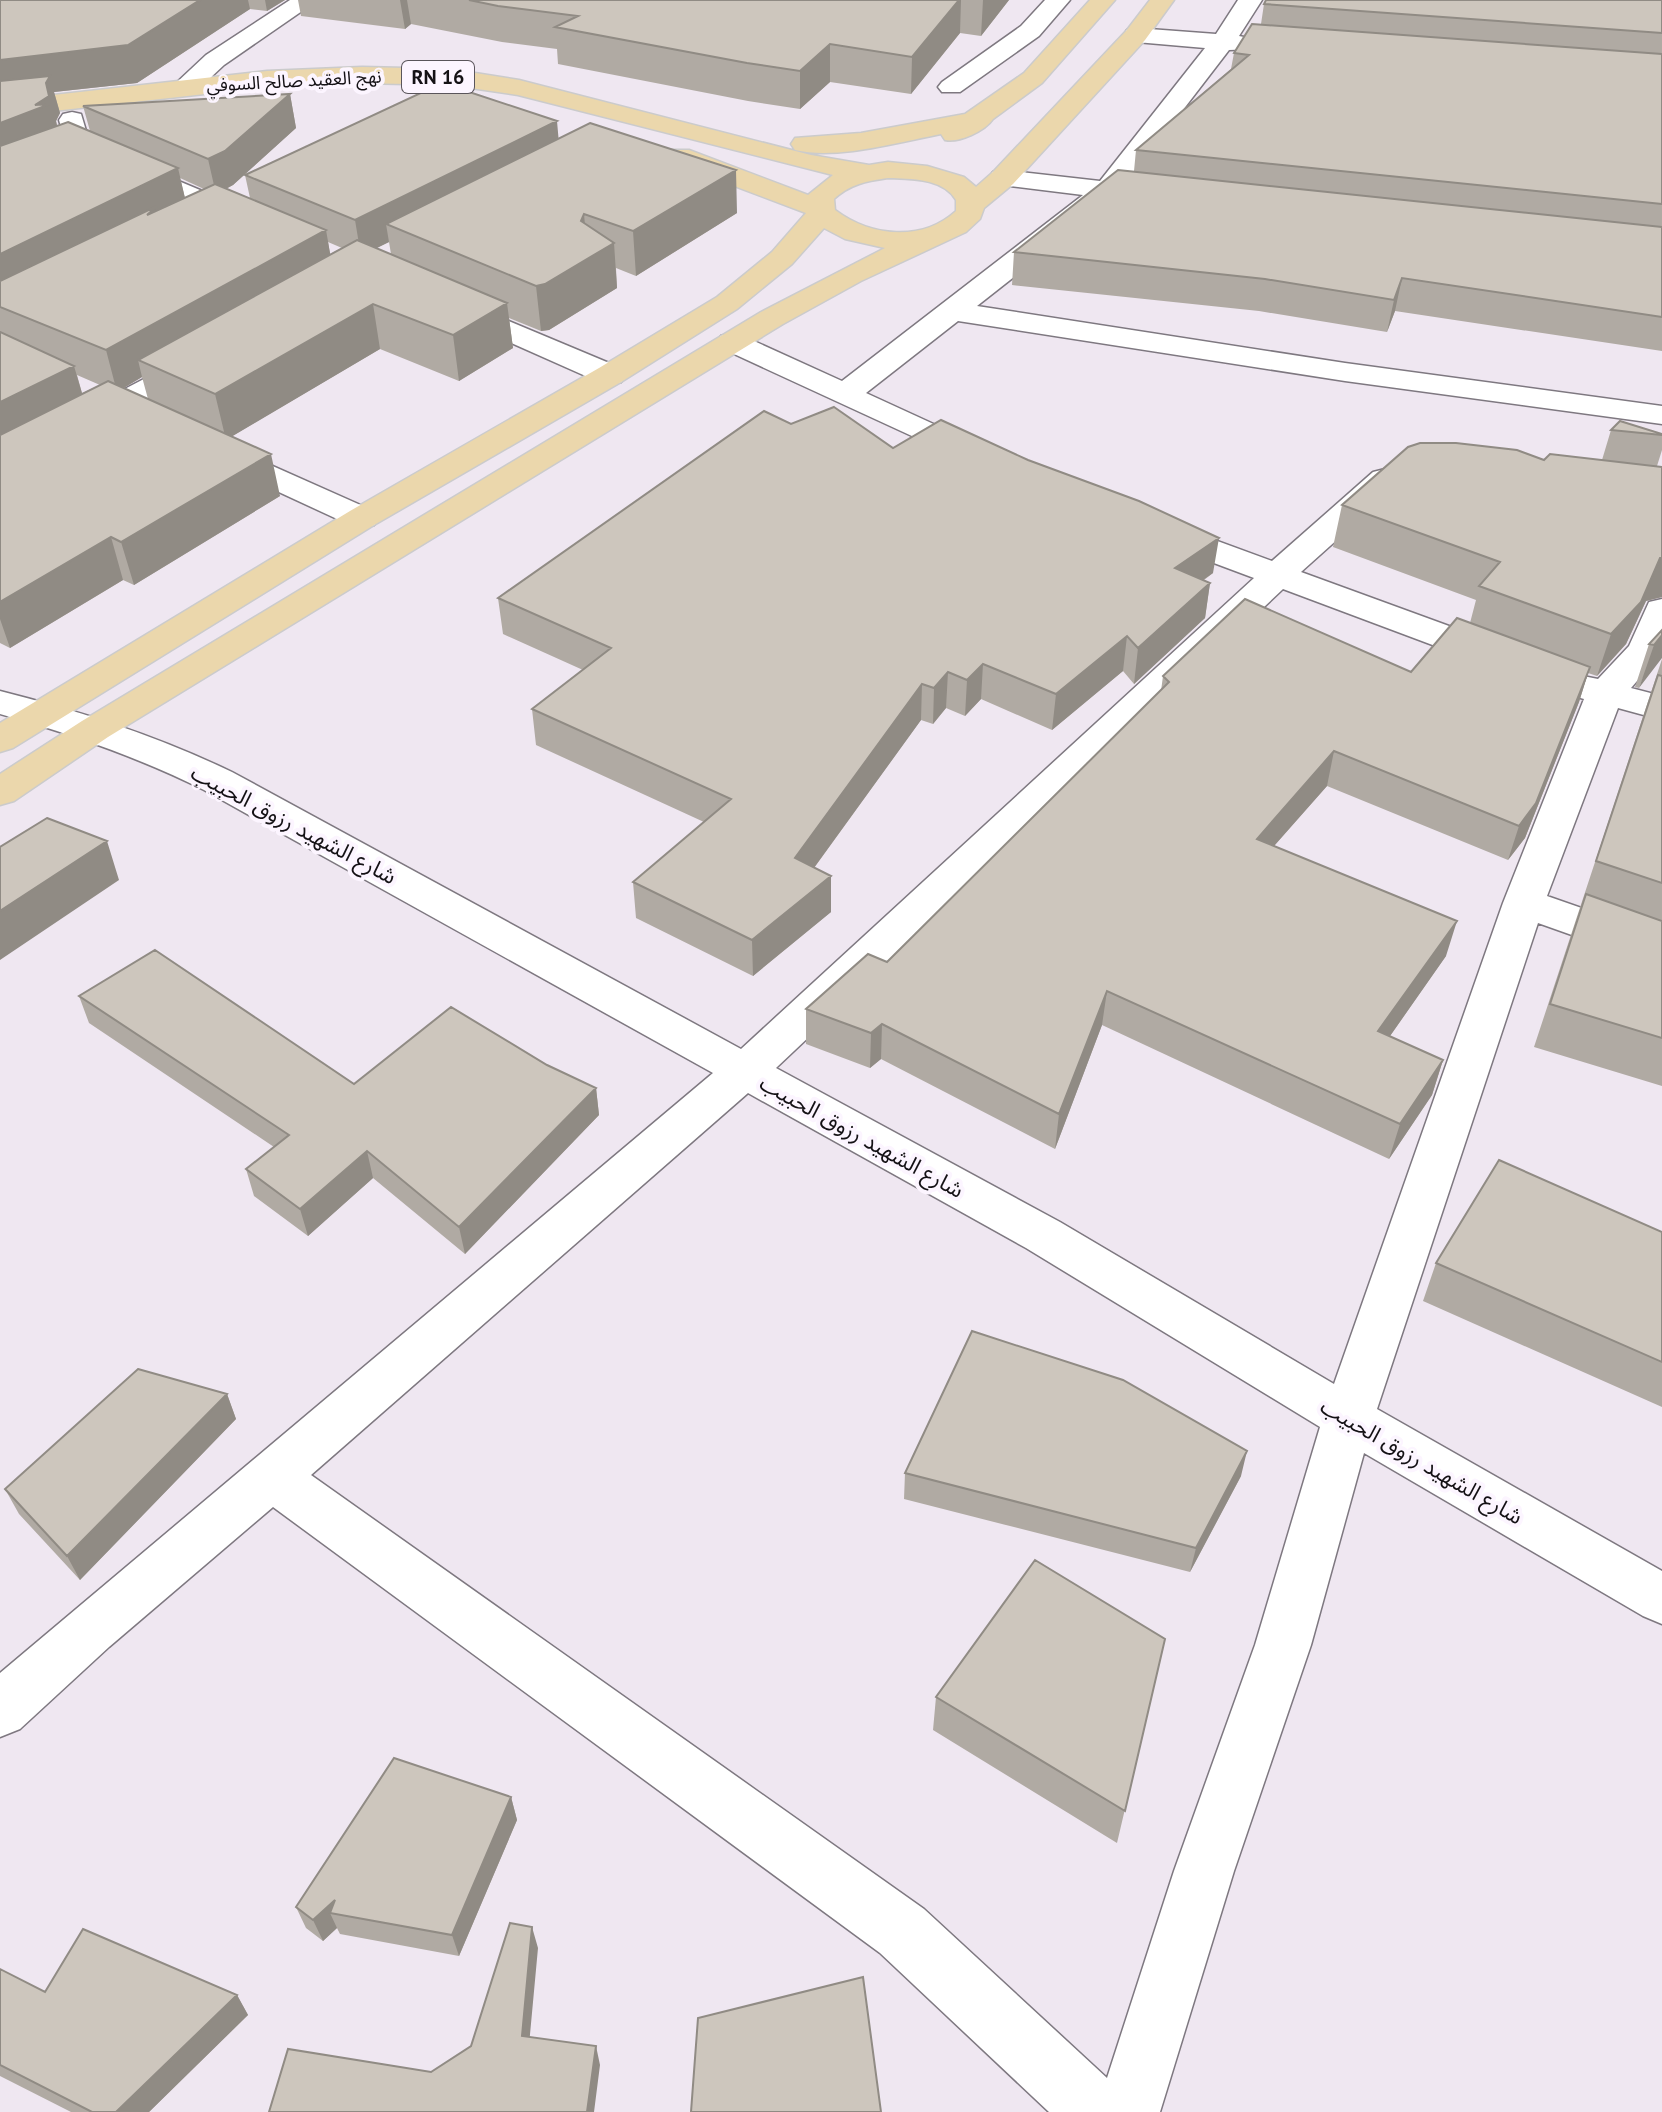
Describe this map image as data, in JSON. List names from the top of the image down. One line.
{"streets":{"main road":["RN 16","نهج العقيد صالح السوفي"],"street":["شارع الشهيد رزوق الحبيب"]}}
